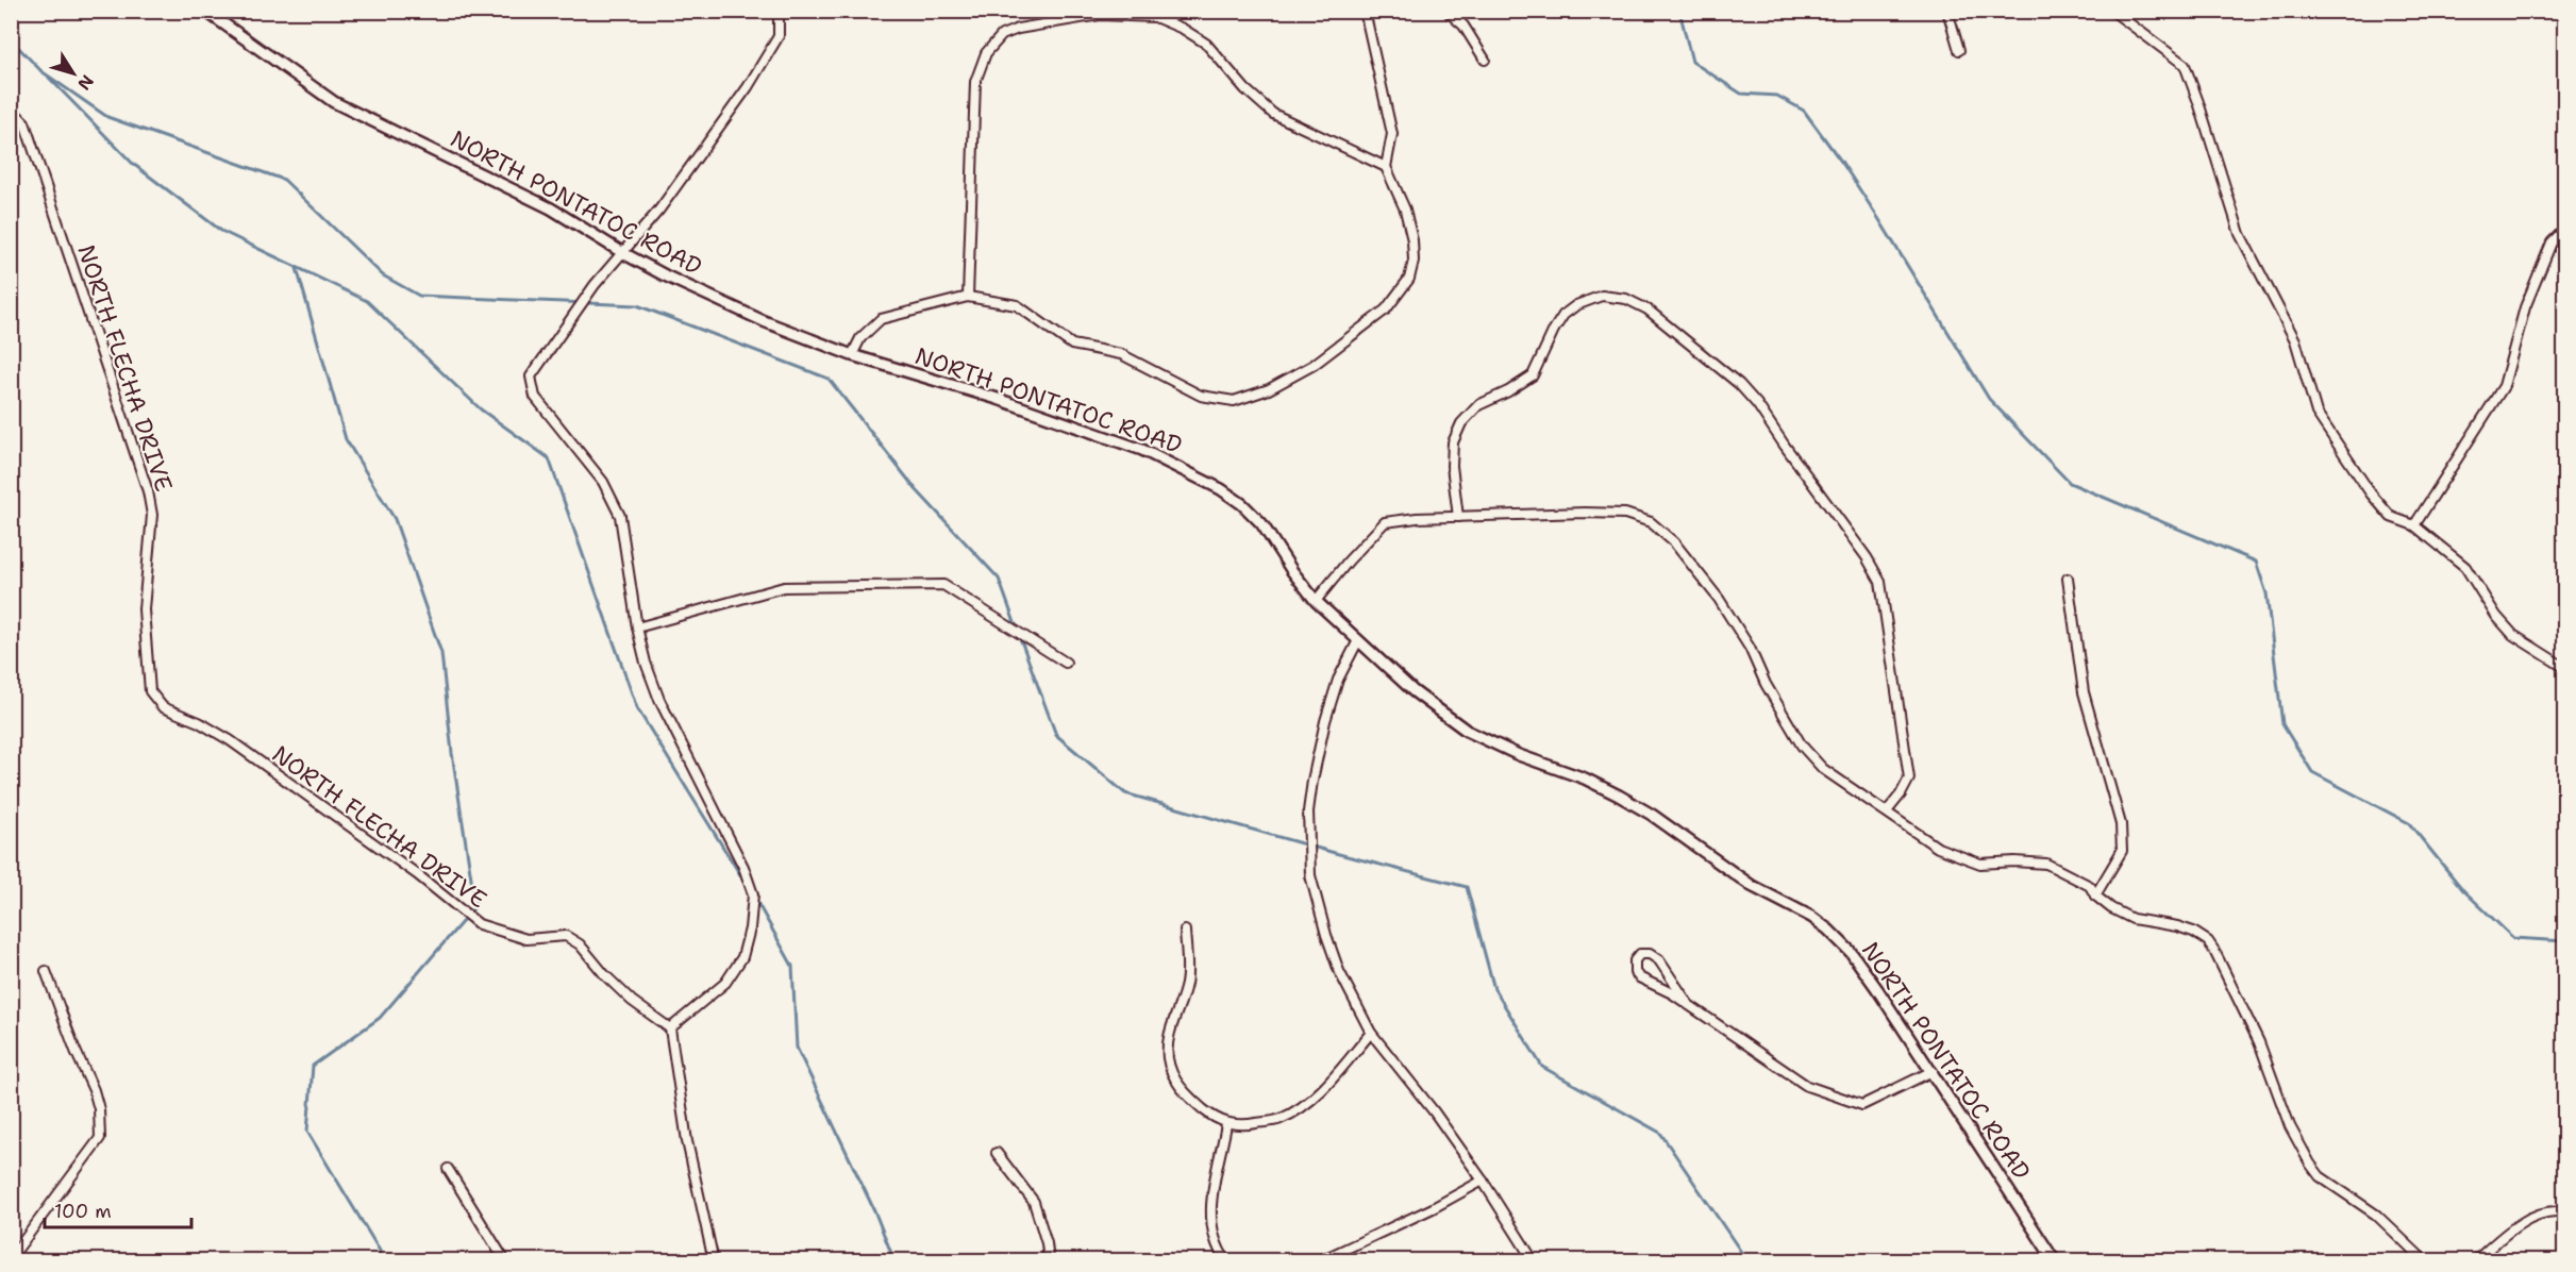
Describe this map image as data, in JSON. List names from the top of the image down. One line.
{"streets":{"street":["NORTH PONTATOC ROAD","NORTH FLECHA DRIVE"]},"scale_bar":"100 m","north":"bottom right"}
